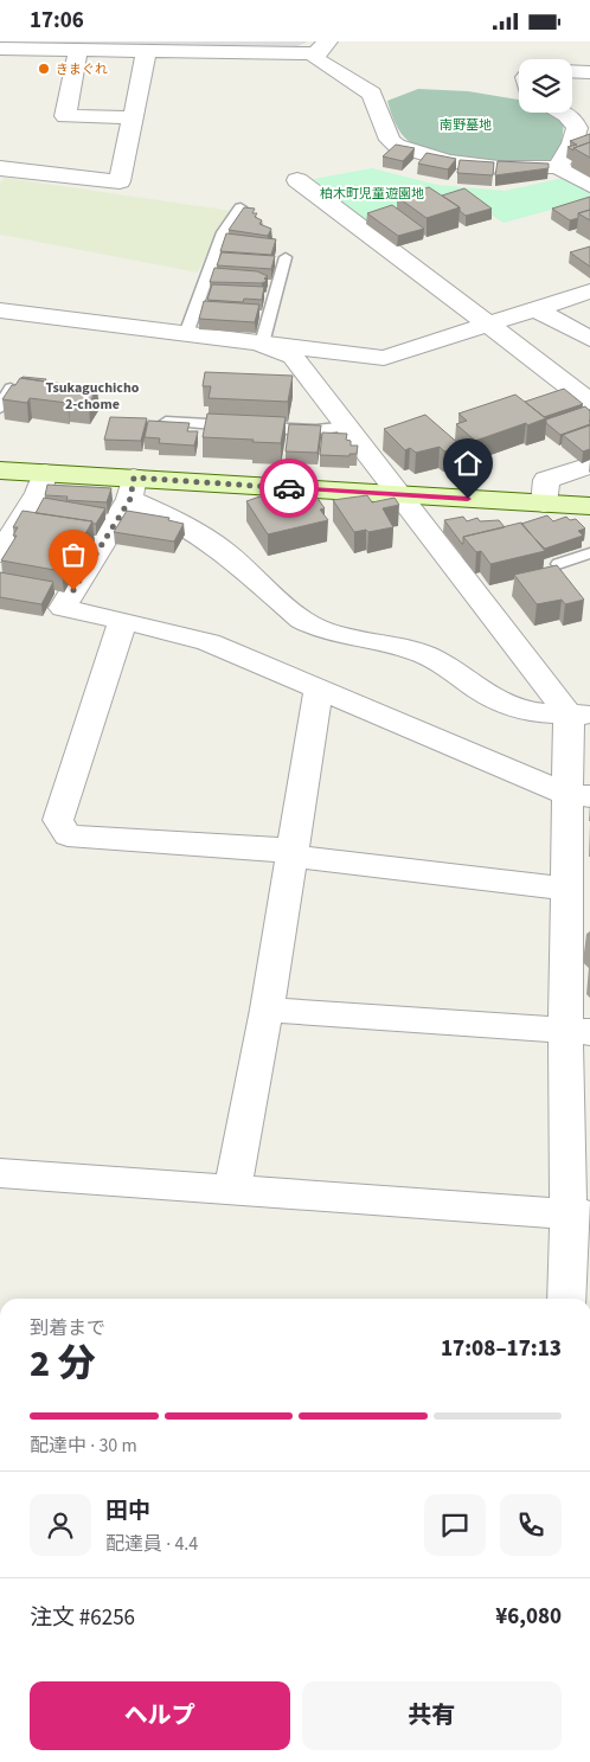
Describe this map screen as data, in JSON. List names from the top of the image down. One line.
{"districts":["Tsukaguchicho 2-chome"],"parks":["南野墓地","柏木町児童遊園地"],"places":["きまぐれ"],"page":{"status":"17:06","heading":["2 分","到着まで","17:08–17:13"],"panel":["田中","配達員 · 4.4","注文 #6256","¥6,080"],"bar":"配達中 · 30 m","buttons":["ヘルプ","共有"]}}
